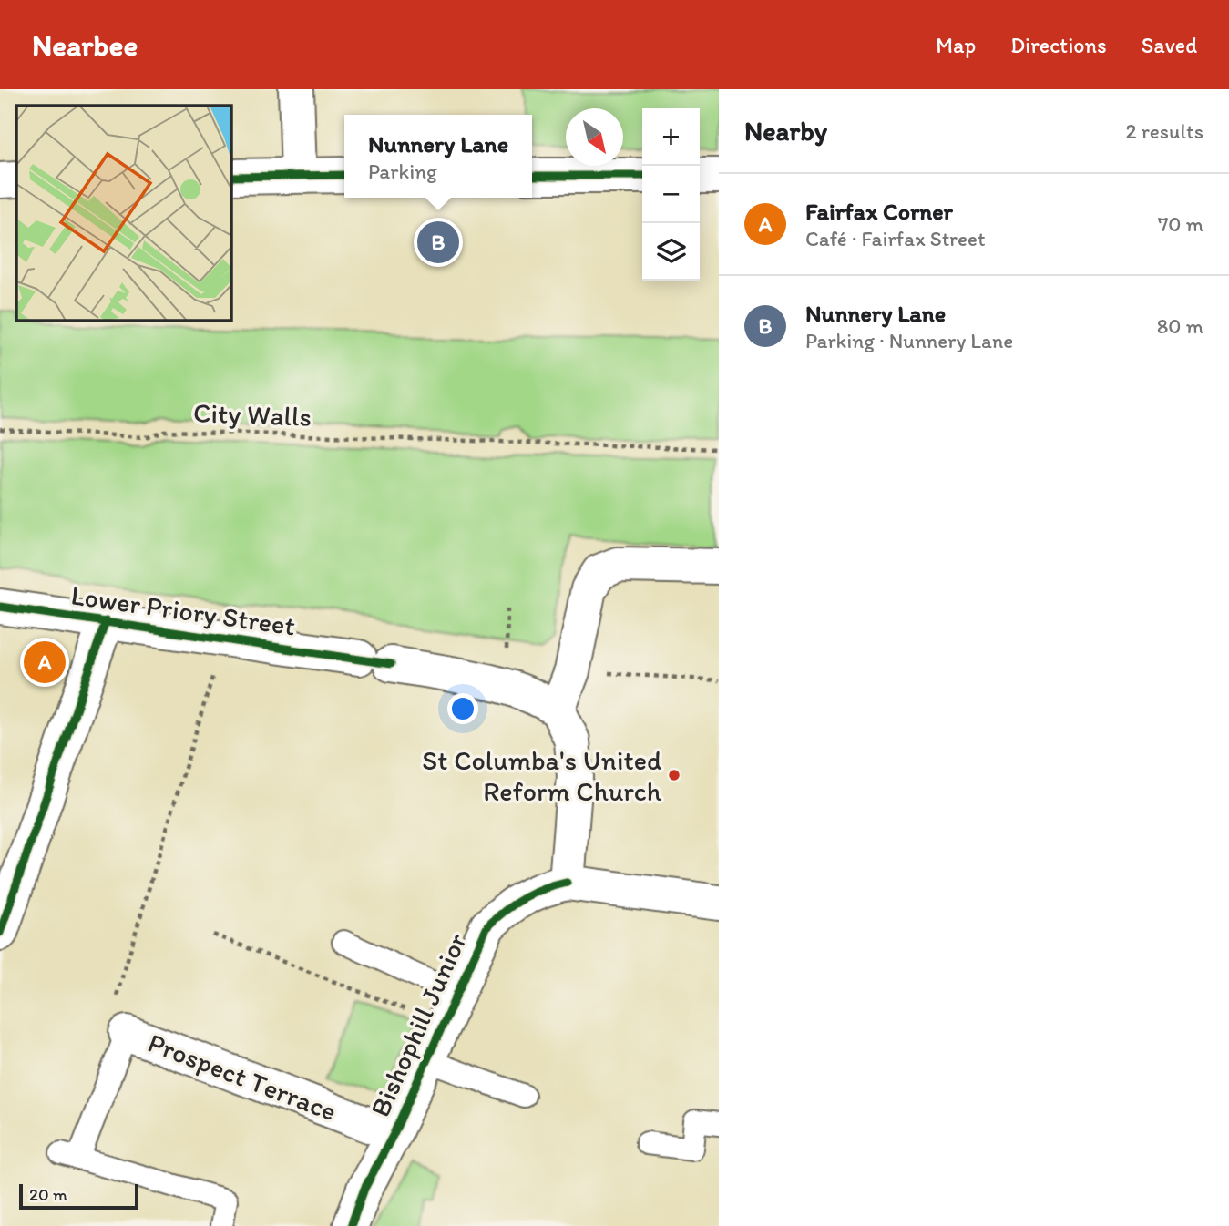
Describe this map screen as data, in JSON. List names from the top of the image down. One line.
{"streets":{"street":["Lower Priory Street","Bishophill Junior","Prospect Terrace"],"path":["City Walls"]},"crossings":[["Bishophill Junior","Prospect Terrace"]],"places":["St Columba's United Reform Church"],"scale_bar":"20 m","north":"bottom right","page":{"header":"Nearbee","nav":["Map","Directions","Saved"],"heading":["Nearby","2 results"],"map_buttons":["+","−"],"popup":["Nunnery Lane","Parking"],"list":[{"mark":"A","name":"Fairfax Corner","note":"Café · Fairfax Street","value":"70 m"},{"mark":"B","name":"Nunnery Lane","note":"Parking · Nunnery Lane","value":"80 m"}],"pins":["B","A"],"scale":"20 m"}}
